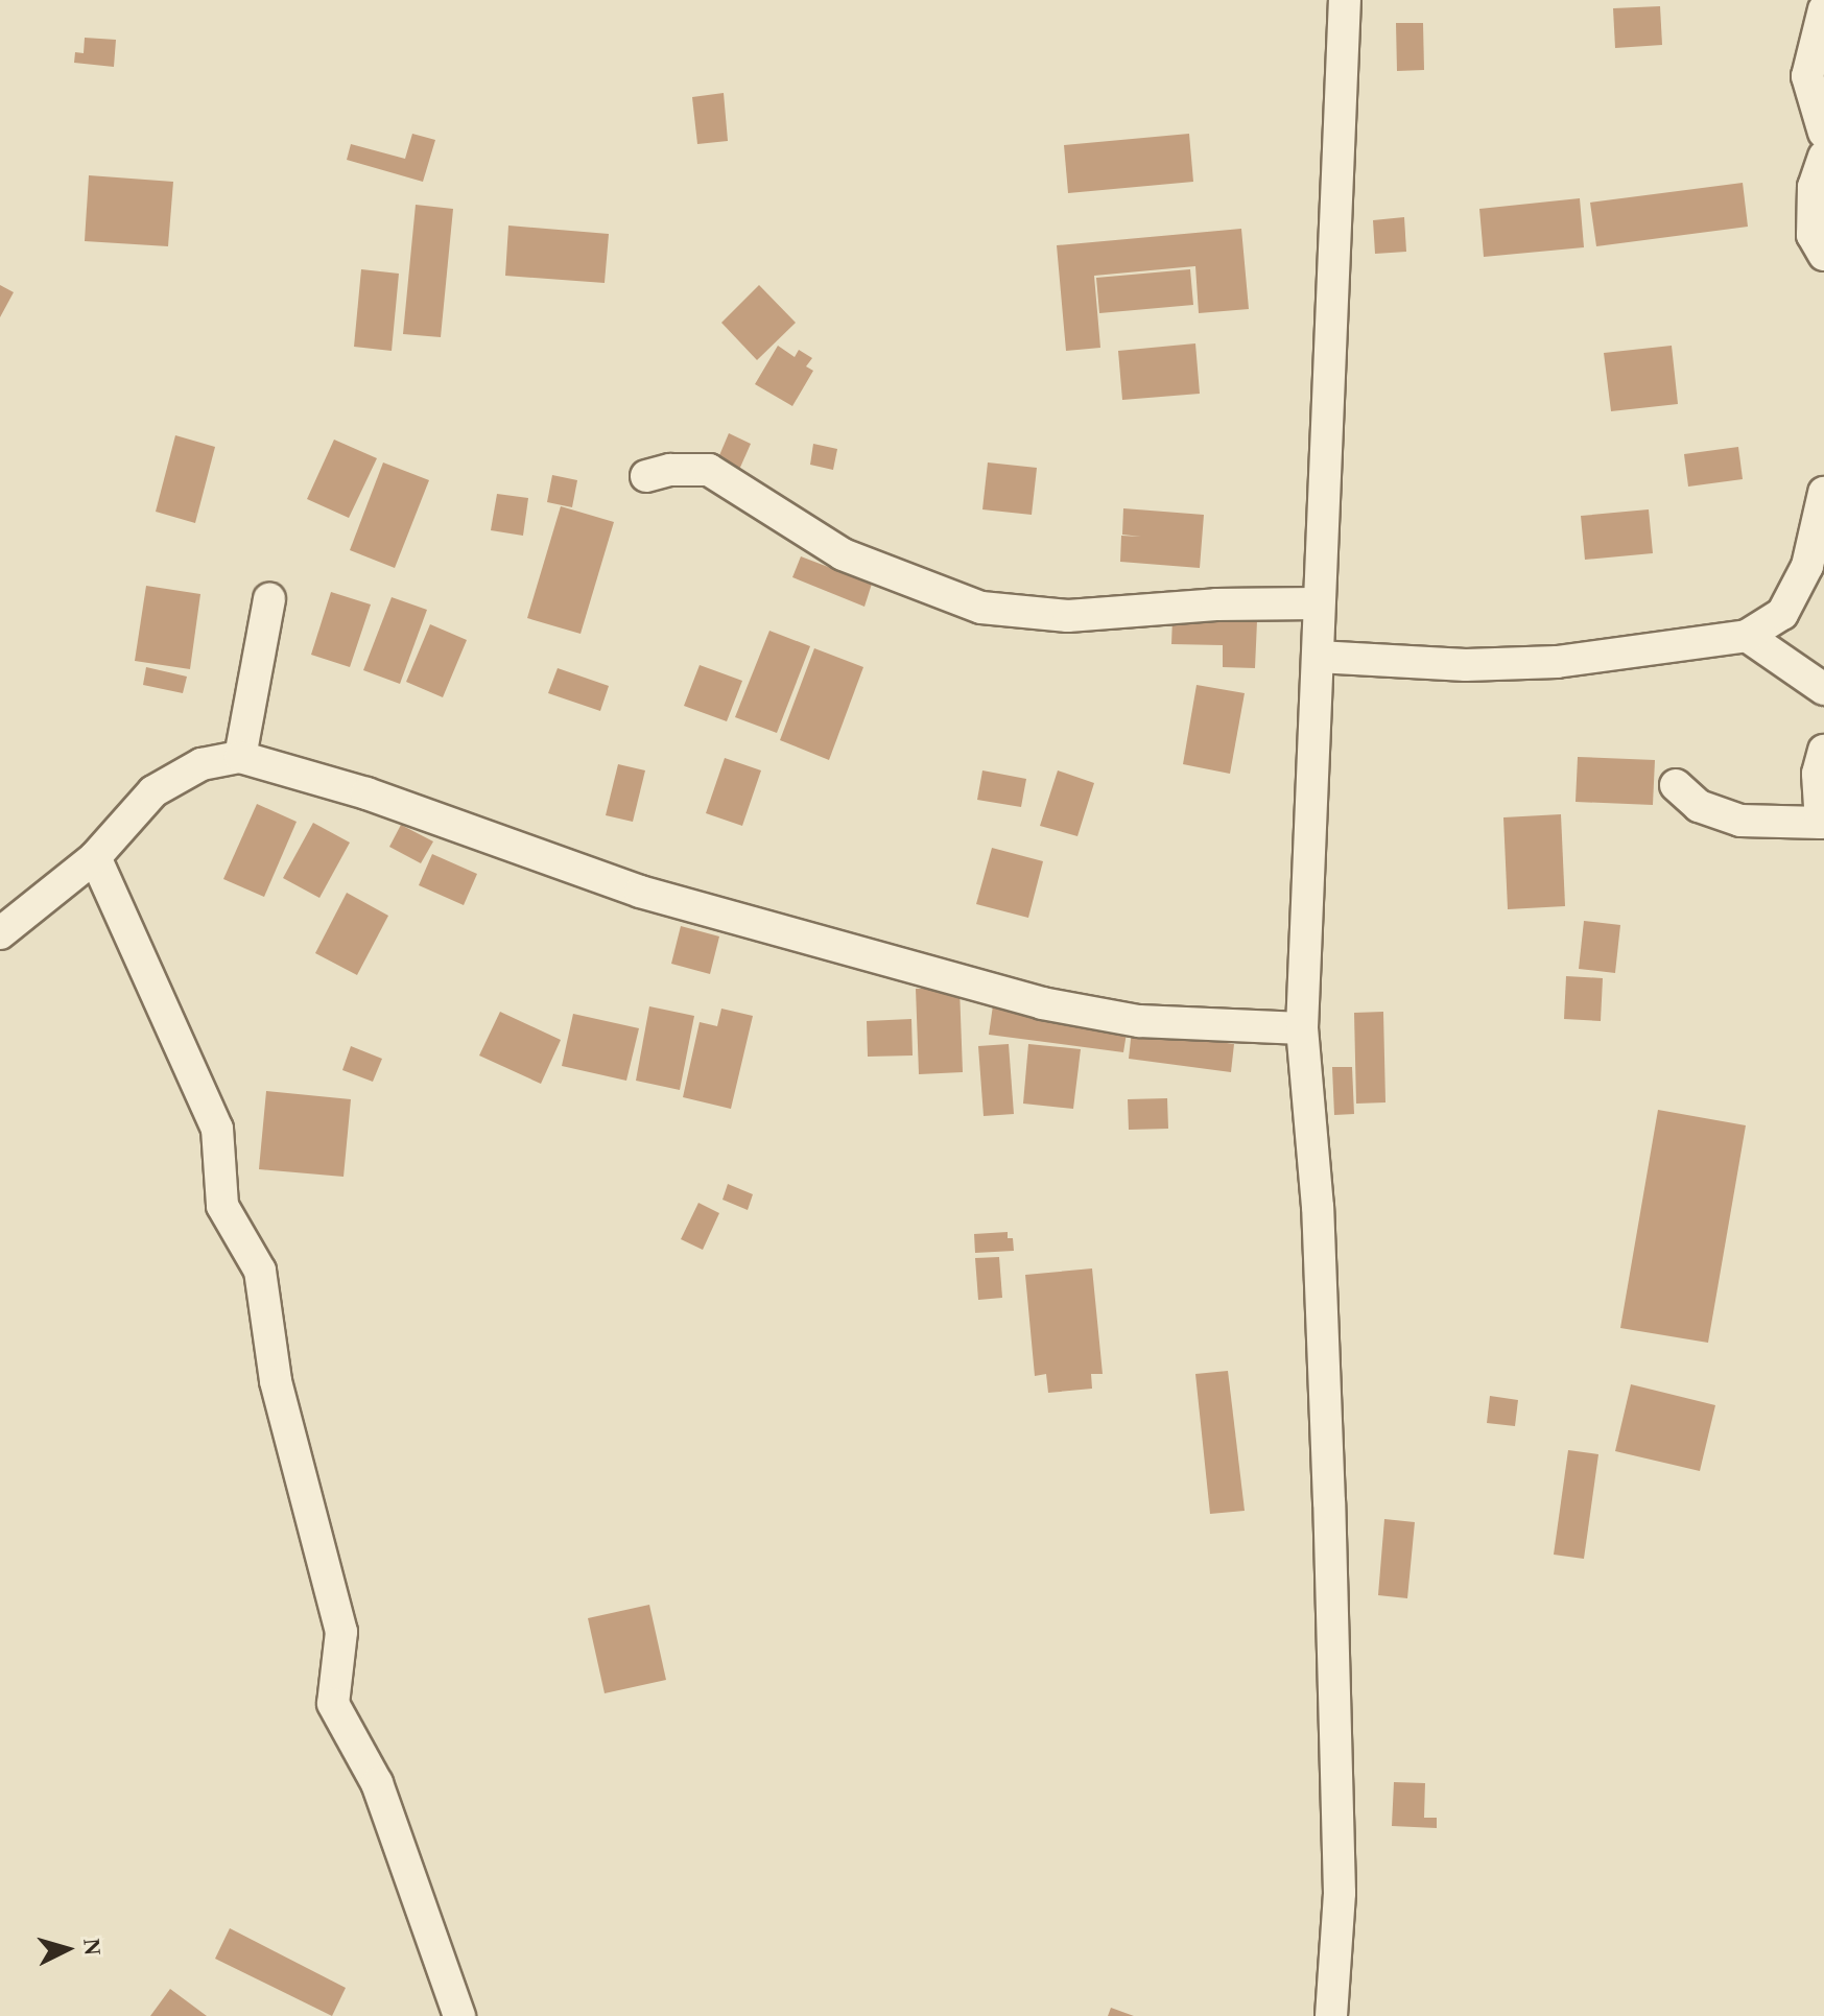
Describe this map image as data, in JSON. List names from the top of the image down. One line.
{"north":"right"}
